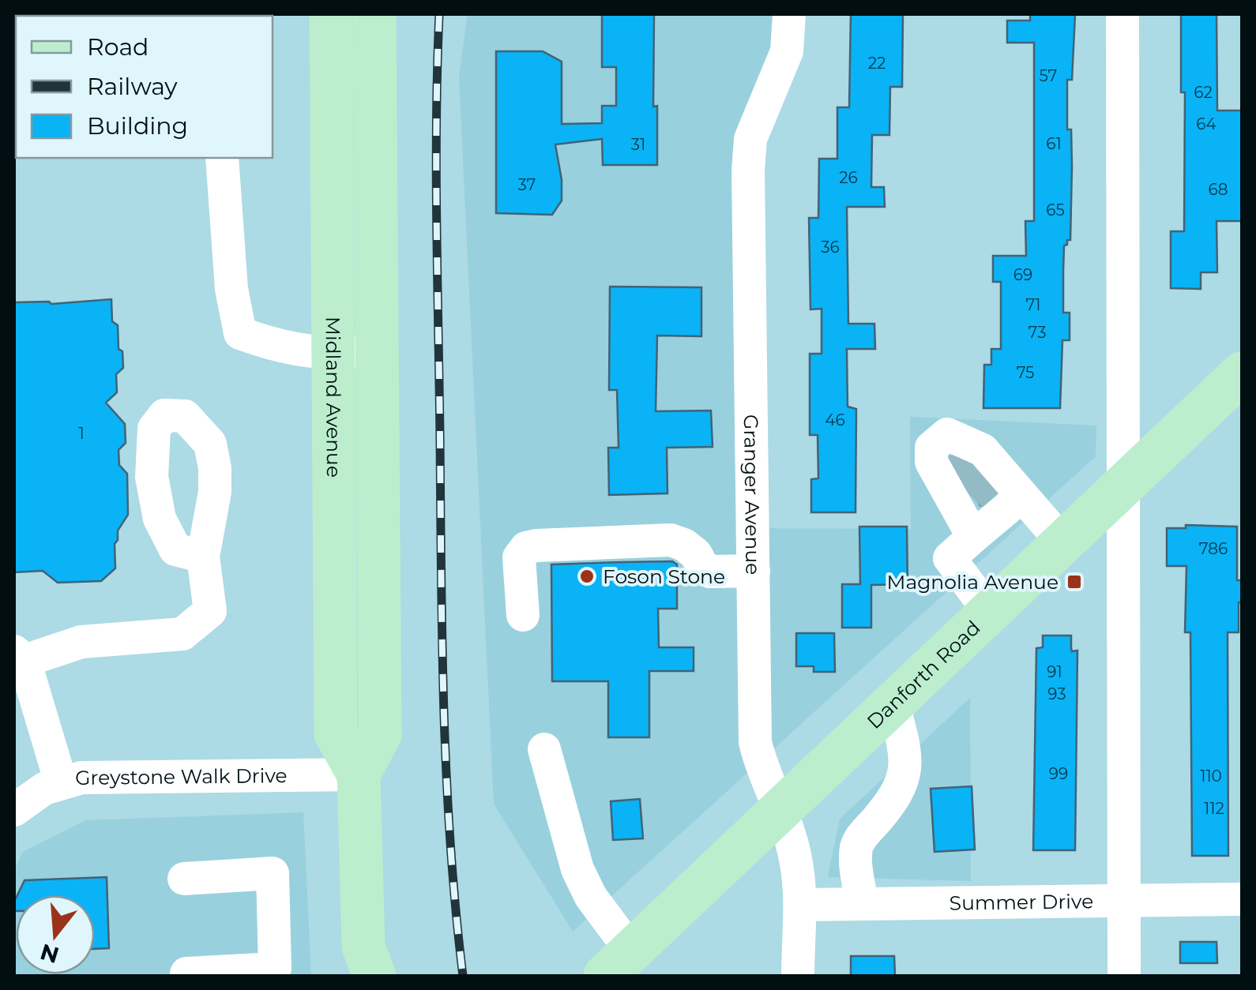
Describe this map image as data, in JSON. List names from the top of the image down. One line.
{"streets":{"main road":["Midland Avenue","Danforth Road"],"street":["Granger Avenue","Greystone Walk Drive","Summer Drive"]},"crossings":[["Midland Avenue","Greystone Walk Drive"],["Granger Avenue","Danforth Road"],["Granger Avenue","Summer Drive"]],"places":{"other":["Foson Stone"],"transit":["Magnolia Avenue"]},"house_numbers":["22","57","62","64","61","31","26","37","68","65","36","69","71","73","75","46","1","786","91","93","99","110","112"],"legend":["Road","Railway","Building"],"north":"bottom"}
